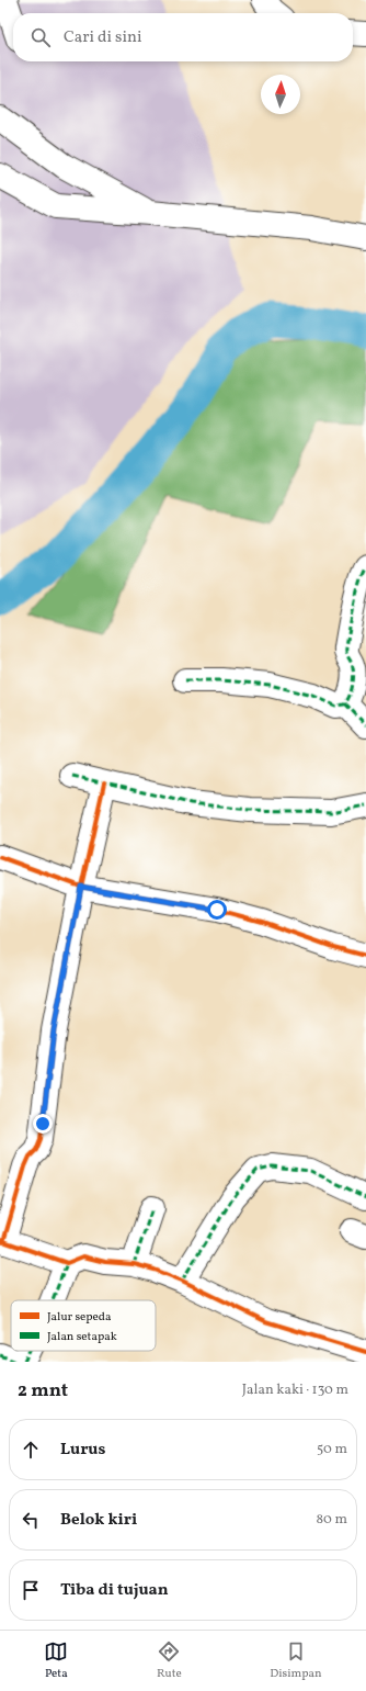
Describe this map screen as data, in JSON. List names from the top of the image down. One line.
{"legend":["Jalur sepeda","Jalan setapak"],"north":"top","page":{"search":"Cari di sini","heading":["2 mnt","Jalan kaki · 130 m"],"list":[["Lurus","50 m"],["Belok kiri","80 m"],"Tiba di tujuan"],"nav":["Peta","Rute","Disimpan"]}}
